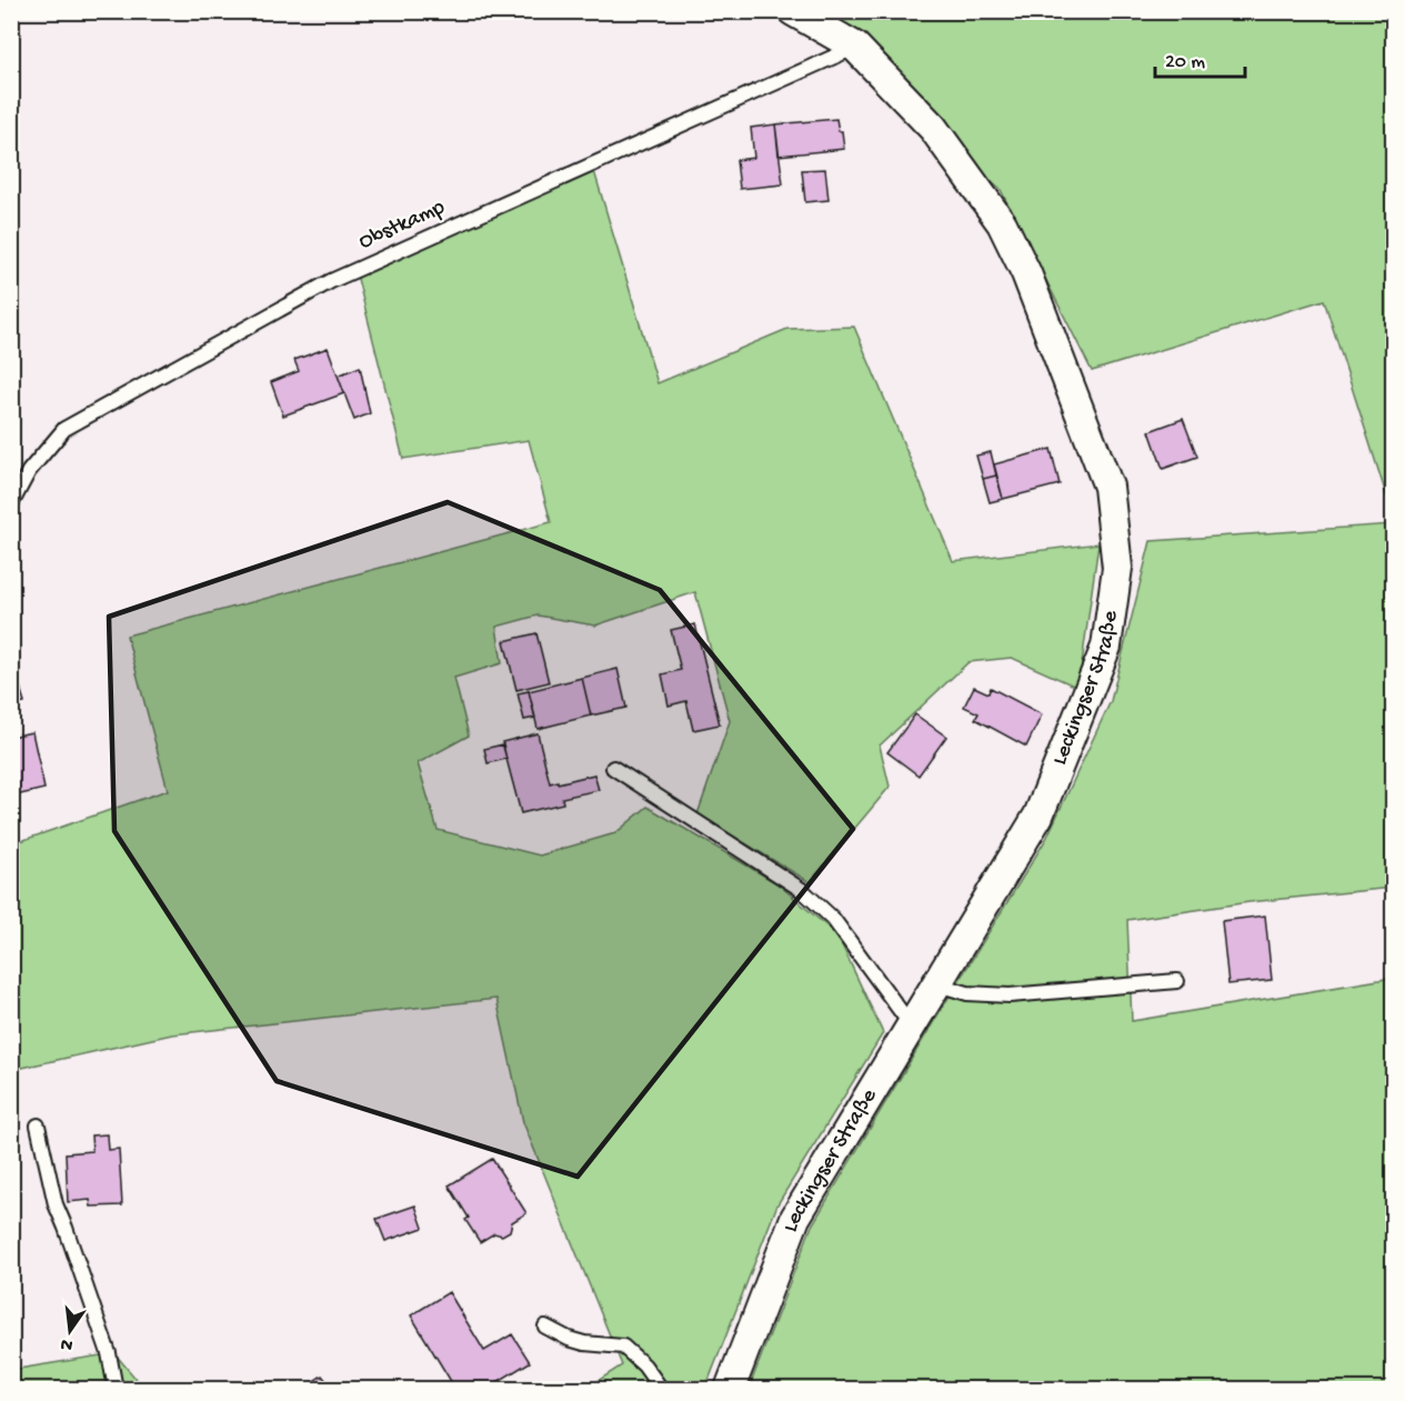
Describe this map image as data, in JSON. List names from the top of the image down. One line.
{"streets":{"street":["Leckingser Straße"],"lane":["Obstkamp"]},"crossings":[["Obstkamp","Leckingser Straße"]],"scale_bar":"20 m","north":"bottom"}
